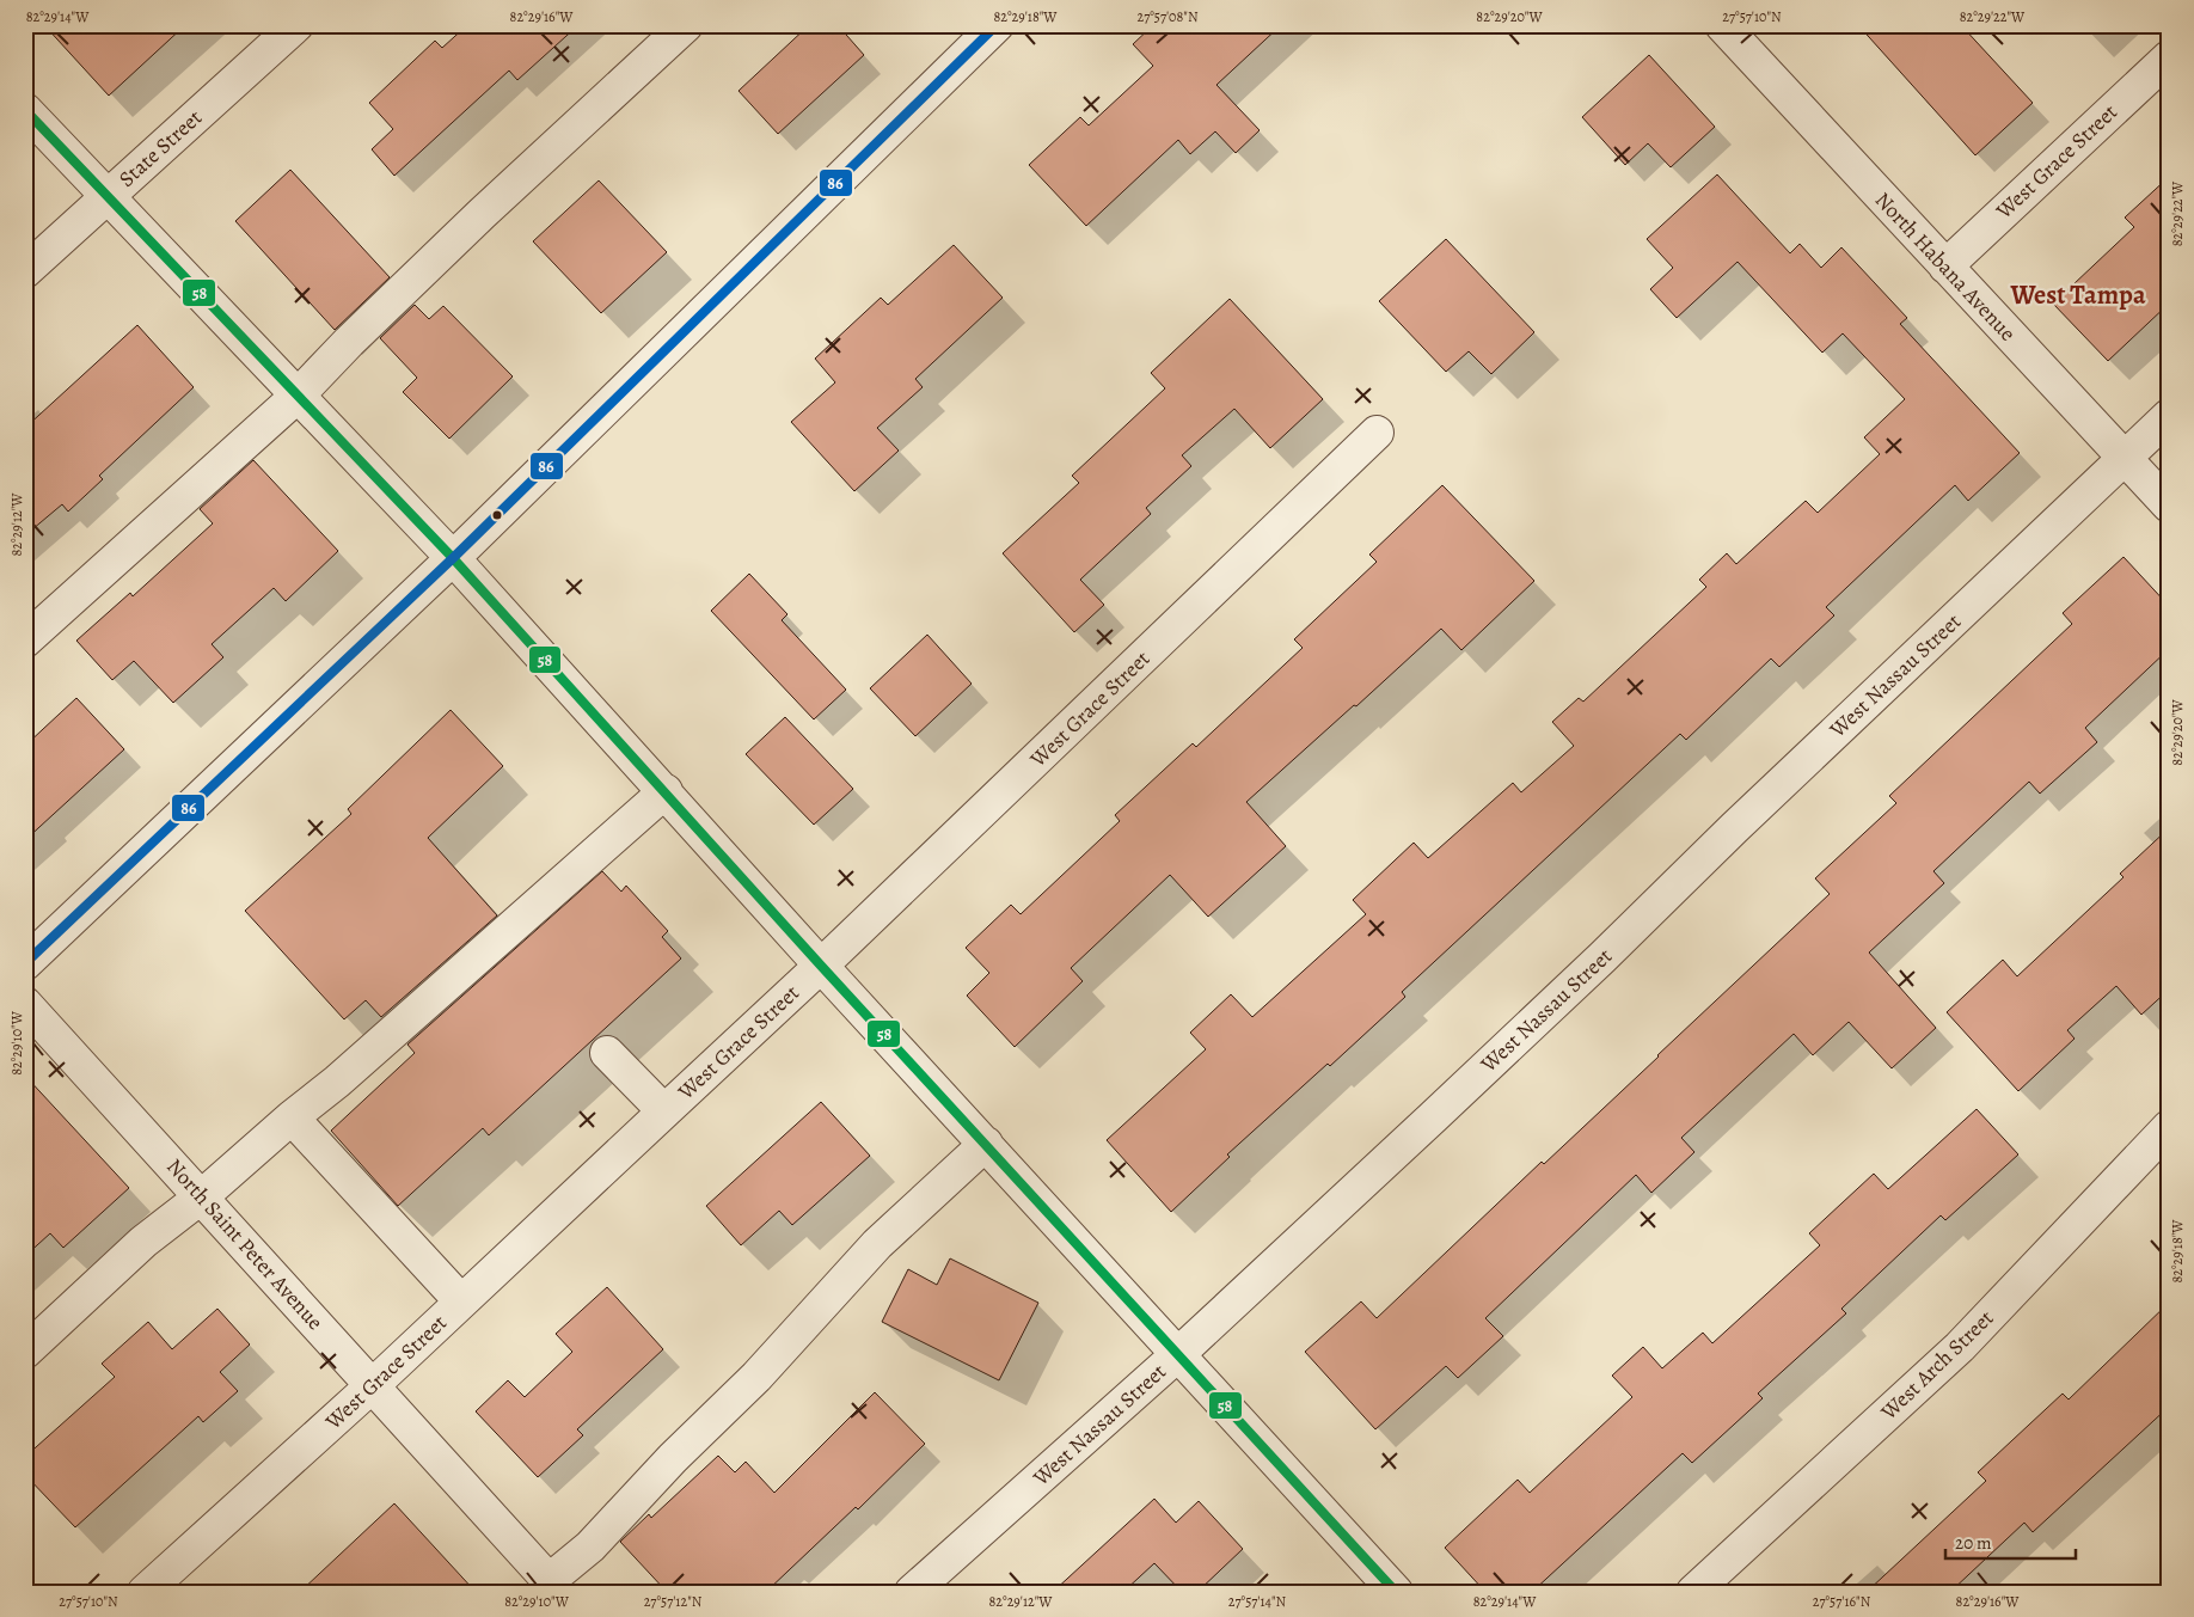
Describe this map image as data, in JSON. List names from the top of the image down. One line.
{"streets":{"street":["State Street","West Grace Street","North Habana Avenue","West Nassau Street","North Saint Peter Avenue","West Arch Street"]},"crossings":[["West Grace Street","North Habana Avenue"],["West Grace Street","North Saint Peter Avenue"],["North Habana Avenue","West Nassau Street"]],"districts":["West Tampa"],"lines":["transit line 86","transit line 58"],"scale_bar":"20 m","coordinates":["82°29'14\"W","82°29'16\"W","82°29'18\"W","27°57'08\"N","82°29'20\"W","27°57'10\"N","82°29'22\"W","82°29'12\"W","82°29'10\"W","27°57'12\"N","27°57'14\"N","27°57'16\"N"]}
